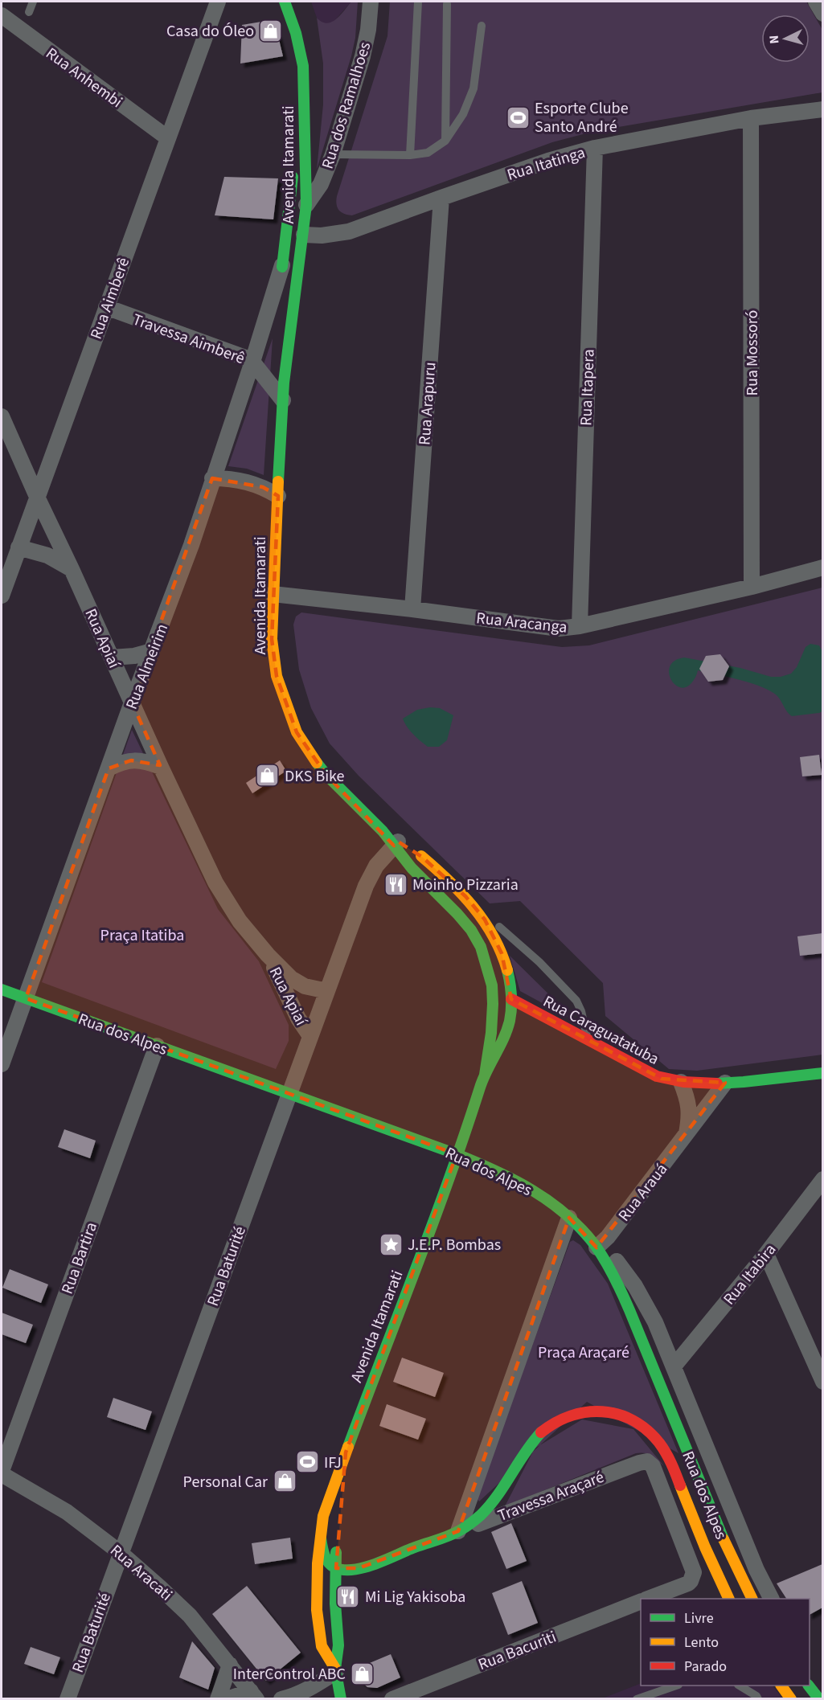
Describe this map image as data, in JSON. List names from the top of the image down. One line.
{"streets":{"main road":["Avenida Itamarati","Rua Caraguatatuba","Rua dos Alpes","Travessa Araçaré"],"street":["Rua Anhembi","Rua dos Ramalhoes","Rua Itatinga","Rua Aimberê","Travessa Aimberê","Rua Mossoró","Rua Itapera","Rua Arapuru","Rua Aracanga","Rua Apiaí","Rua Almeirim","Rua Arauá","Rua Bartira","Rua Baturité","Rua Itabira","Rua Aracati","Rua Bacuriti"]},"crossings":[["Rua Anhembi","Rua Aimberê"],["Rua dos Ramalhoes","Avenida Itamarati"],["Rua Itatinga","Avenida Itamarati"],["Rua Itatinga","Rua Mossoró"],["Rua Itatinga","Rua Itapera"],["Rua Itatinga","Rua Arapuru"],["Avenida Itamarati","Travessa Aimberê"],["Avenida Itamarati","Rua Aracanga"],["Avenida Itamarati","Rua Almeirim"],["Avenida Itamarati","Rua Caraguatatuba"],["Avenida Itamarati","Rua dos Alpes"],["Avenida Itamarati","Rua Baturité"],["Avenida Itamarati","Travessa Araçaré"],["Rua Aimberê","Travessa Aimberê"],["Rua Aimberê","Rua Apiaí"],["Travessa Aimberê","Rua Almeirim"],["Rua Mossoró","Rua Aracanga"],["Rua Itapera","Rua Aracanga"],["Rua Arapuru","Rua Aracanga"],["Rua Apiaí","Rua Almeirim"],["Rua Apiaí","Rua Baturité"],["Rua Almeirim","Rua dos Alpes"],["Rua Caraguatatuba","Rua Arauá"],["Rua dos Alpes","Rua Arauá"],["Rua dos Alpes","Rua Bartira"],["Rua dos Alpes","Rua Baturité"],["Rua dos Alpes","Rua Itabira"],["Rua Bartira","Rua Aracati"],["Rua Baturité","Rua Aracati"]],"parks":["Praça Itatiba","Praça Araçaré"],"places":{"shop":["Casa do Óleo","DKS Bike","Personal Car","InterControl ABC"],"sports":["Esporte Clube Santo André","IFJ"],"restaurant":["Moinho Pizzaria","Mi Lig Yakisoba"],"place":["J.E.P. Bombas"]},"legend":["Livre","Lento","Parado"],"north":"left"}
